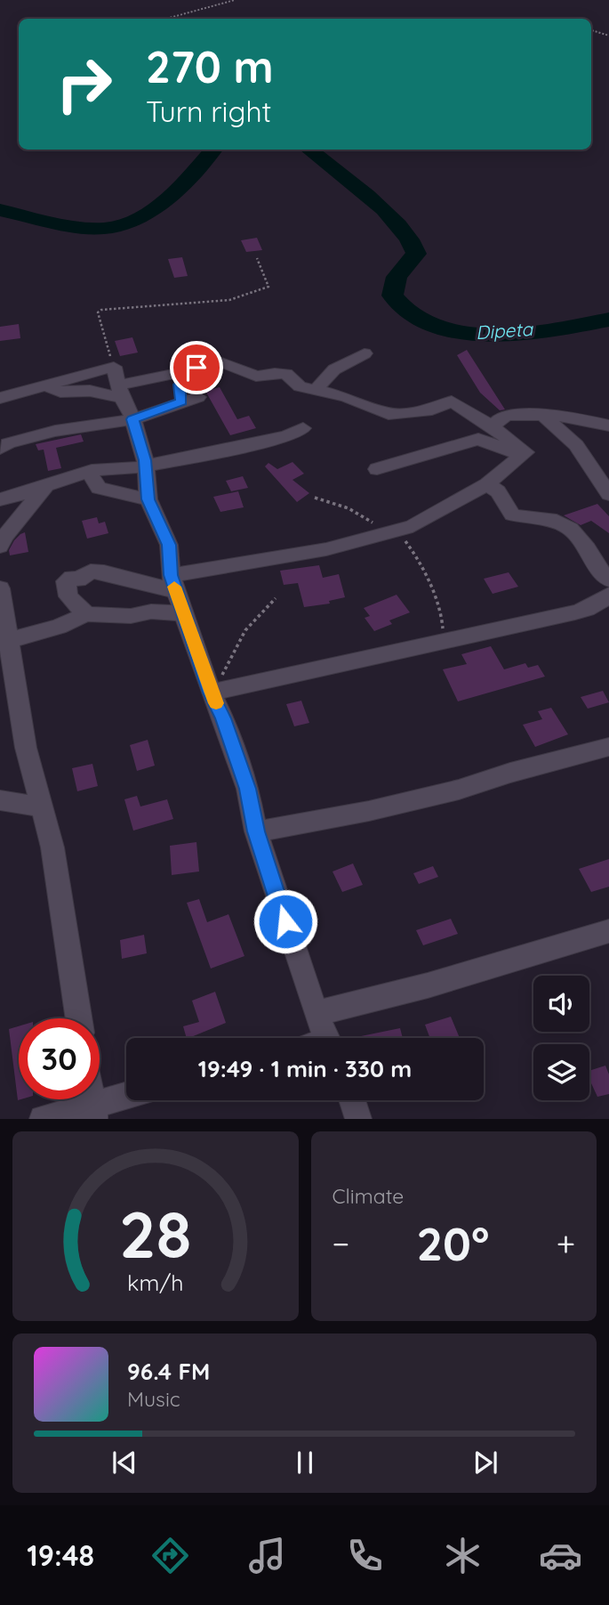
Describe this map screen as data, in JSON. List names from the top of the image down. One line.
{"water":["Dipeta"],"page":{"turn":["270 m","Turn right"],"limit":"30","trip":"19:49 · 1 min · 330 m","tile":"Climate","heat":["−","20°","+"],"song":["96.4 FM","Music"],"tabs":"19:48","gauge":["28","km/h"]}}
